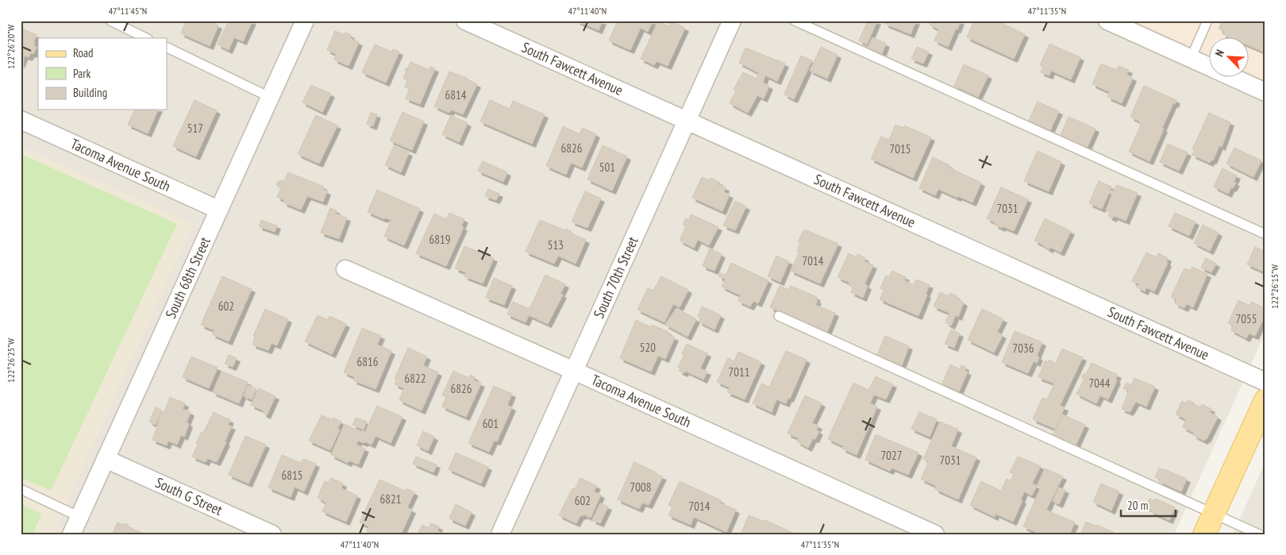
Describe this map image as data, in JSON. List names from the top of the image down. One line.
{"streets":{"street":["South Fawcett Avenue","Tacoma Avenue South","South 68th Street","South 70th Street","South G Street"]},"crossings":[["South Fawcett Avenue","South 70th Street"],["Tacoma Avenue South","South 68th Street"],["Tacoma Avenue South","South 70th Street"],["South 68th Street","South G Street"]],"house_numbers":["6814","517","6826","7015","501","7031","6819","513","7014","602","7055","520","7036","6816","7011","6822","7044","6826","601","7027","7031","6815","7008","6821","602","7014"],"legend":["Road","Park","Building"],"scale_bar":"20 m","north":"top left","coordinates":["47°11'45\"N","47°11'40\"N","47°11'35\"N","122°26'20\"W","122°26'15\"W","122°26'25\"W"]}
